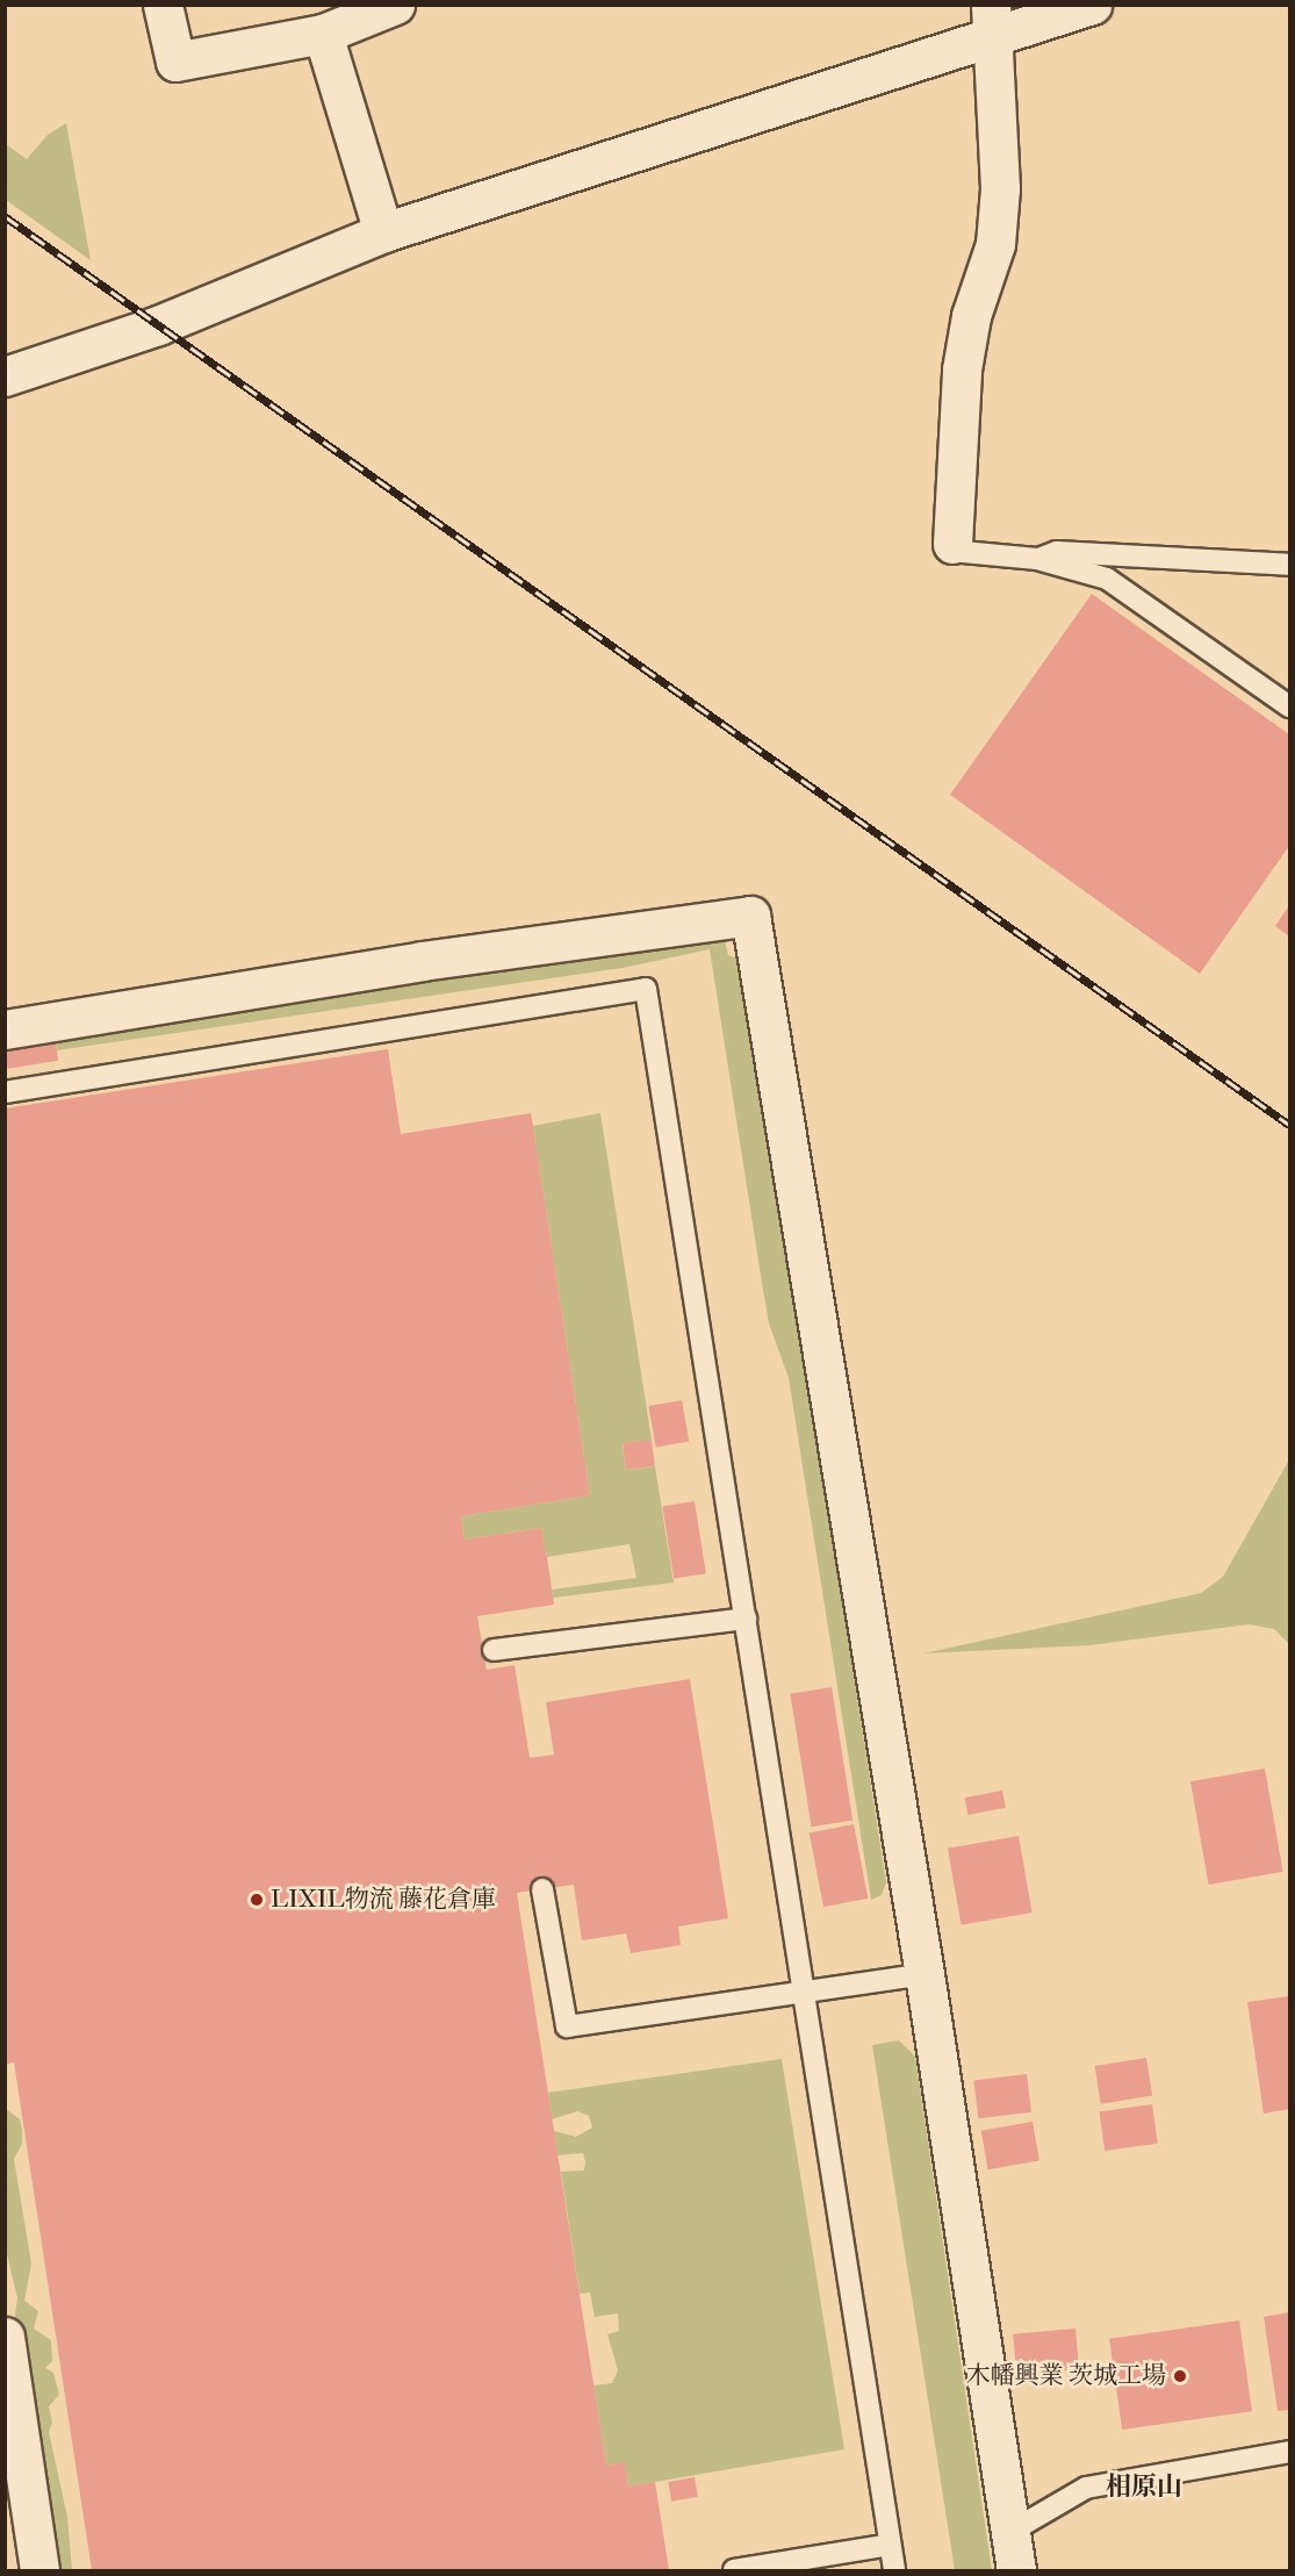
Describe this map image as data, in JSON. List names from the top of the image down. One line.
{"districts":["相原山"],"places":["LIXIL物流 藤花倉庫","木幡興業 茨城工場"]}
